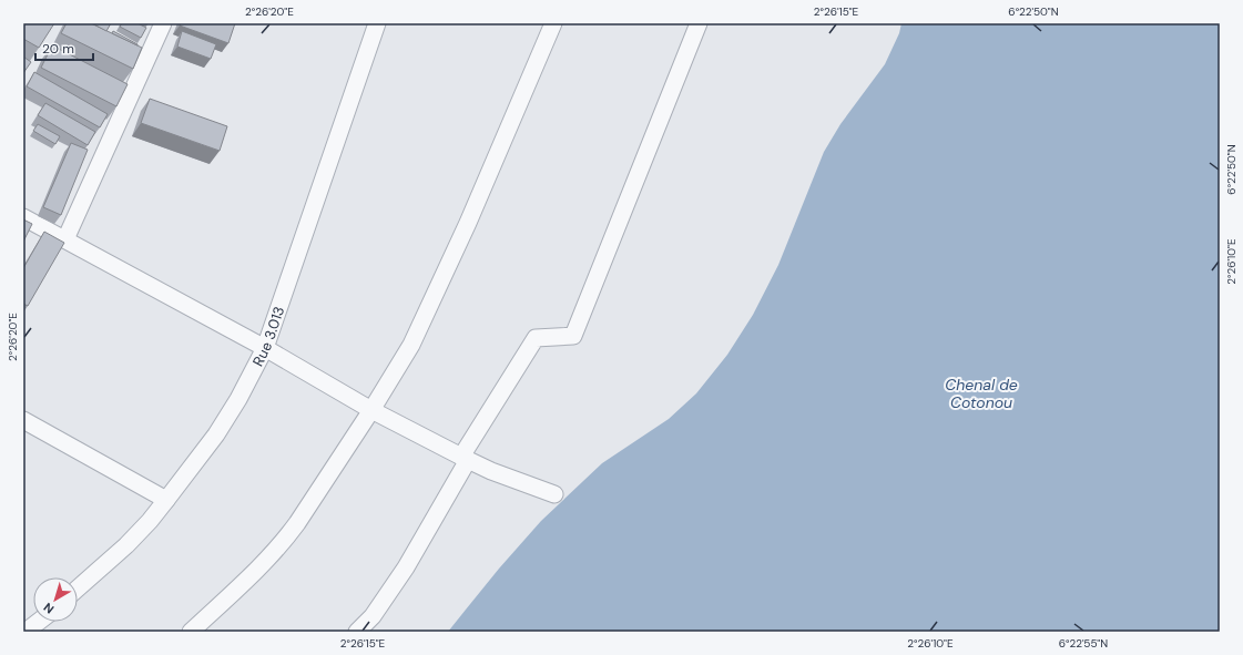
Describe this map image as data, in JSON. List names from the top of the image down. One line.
{"streets":{"street":["Rue 3.013"]},"water":["Chenal de Cotonou"],"scale_bar":"20 m","north":"bottom left","coordinates":["2°26'20\"E","2°26'15\"E","6°22'50\"N","2°26'10\"E","6°22'55\"N"]}
